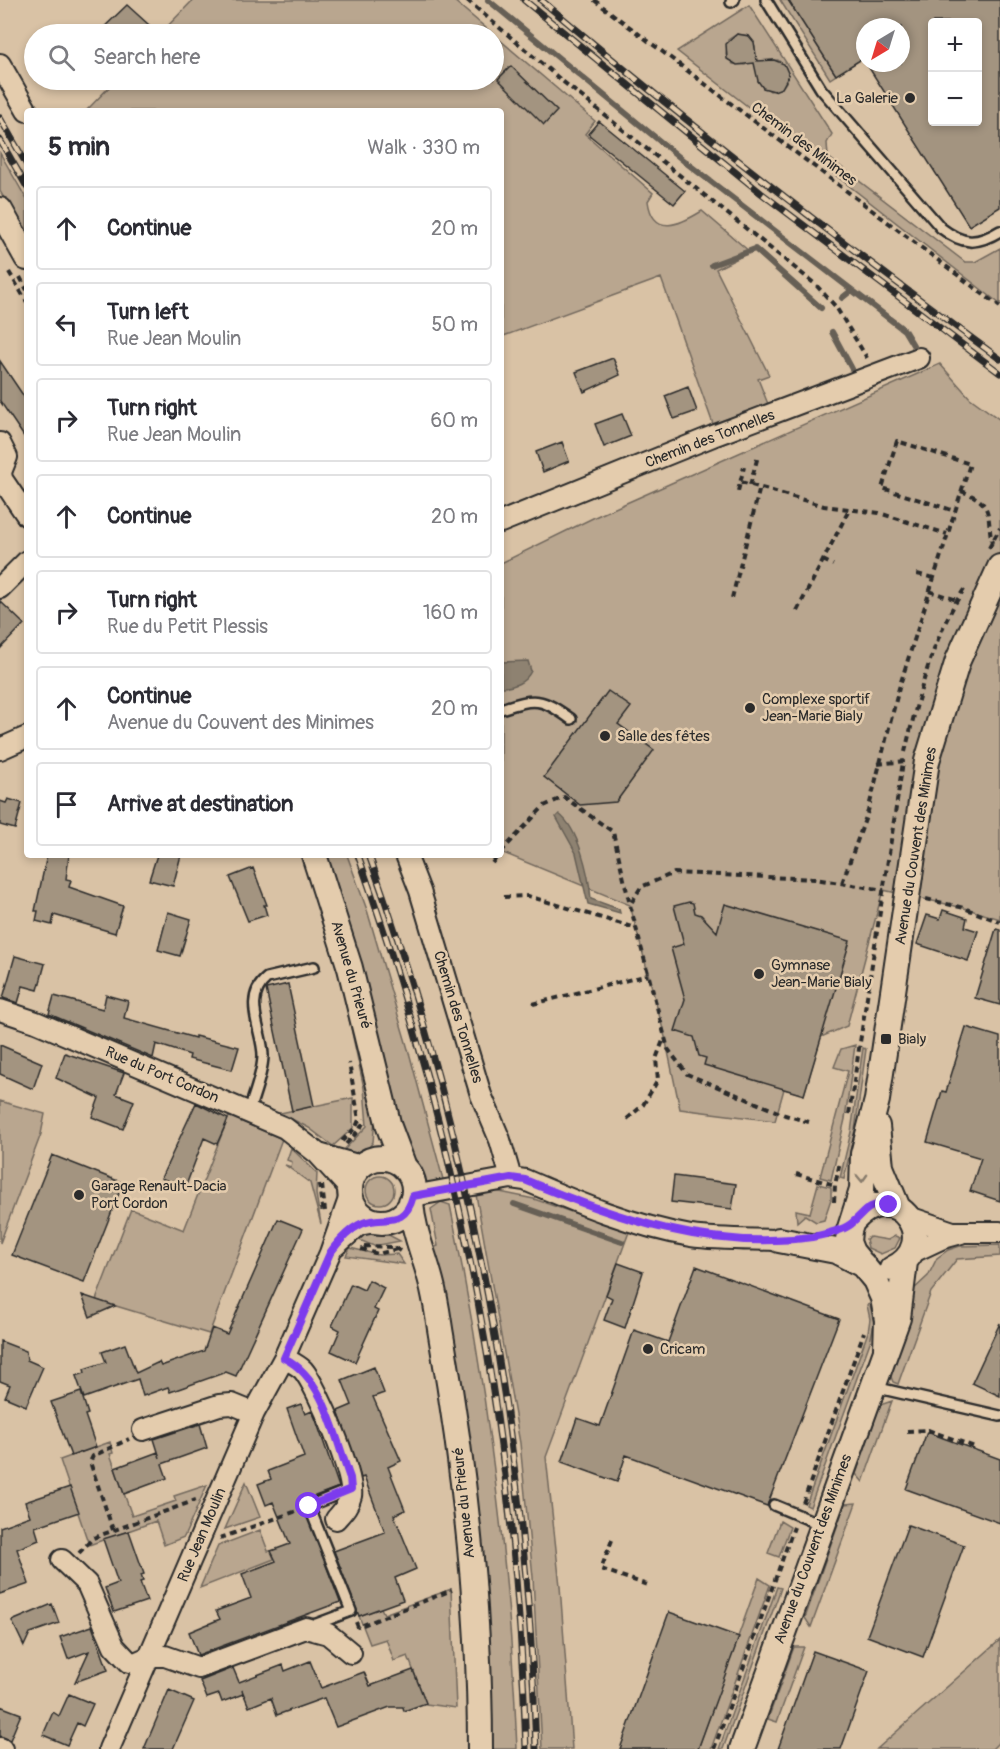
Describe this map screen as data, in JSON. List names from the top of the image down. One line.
{"streets":{"street":["Chemin des Tonnelles","Avenue du Couvent des Minimes","Avenue du Prieuré","Rue du Port Cordon","Rue Jean Moulin"],"path":["Chemin des Minimes"]},"crossings":[["Avenue du Prieuré","Rue du Port Cordon"],["Avenue du Prieuré","Rue Jean Moulin"],["Rue du Port Cordon","Rue Jean Moulin"]],"places":{"other":["La Galerie","Complexe sportif Jean-Marie Bialy","Salle des fêtes","Gymnase Jean-Marie Bialy","Garage Renault-Dacia Port Cordon","Cricam"],"transit":["Bialy"]},"north":"bottom left","page":{"map_buttons":["+","−"],"search":"Search here","heading":["5 min","Walk · 330 m"],"list":[["Continue","20 m"],["Turn left","Rue Jean Moulin","50 m"],["Turn right","Rue Jean Moulin","60 m"],["Continue","20 m"],["Turn right","Rue du Petit Plessis","160 m"],["Continue","Avenue du Couvent des Minimes","20 m"],"Arrive at destination"]}}
